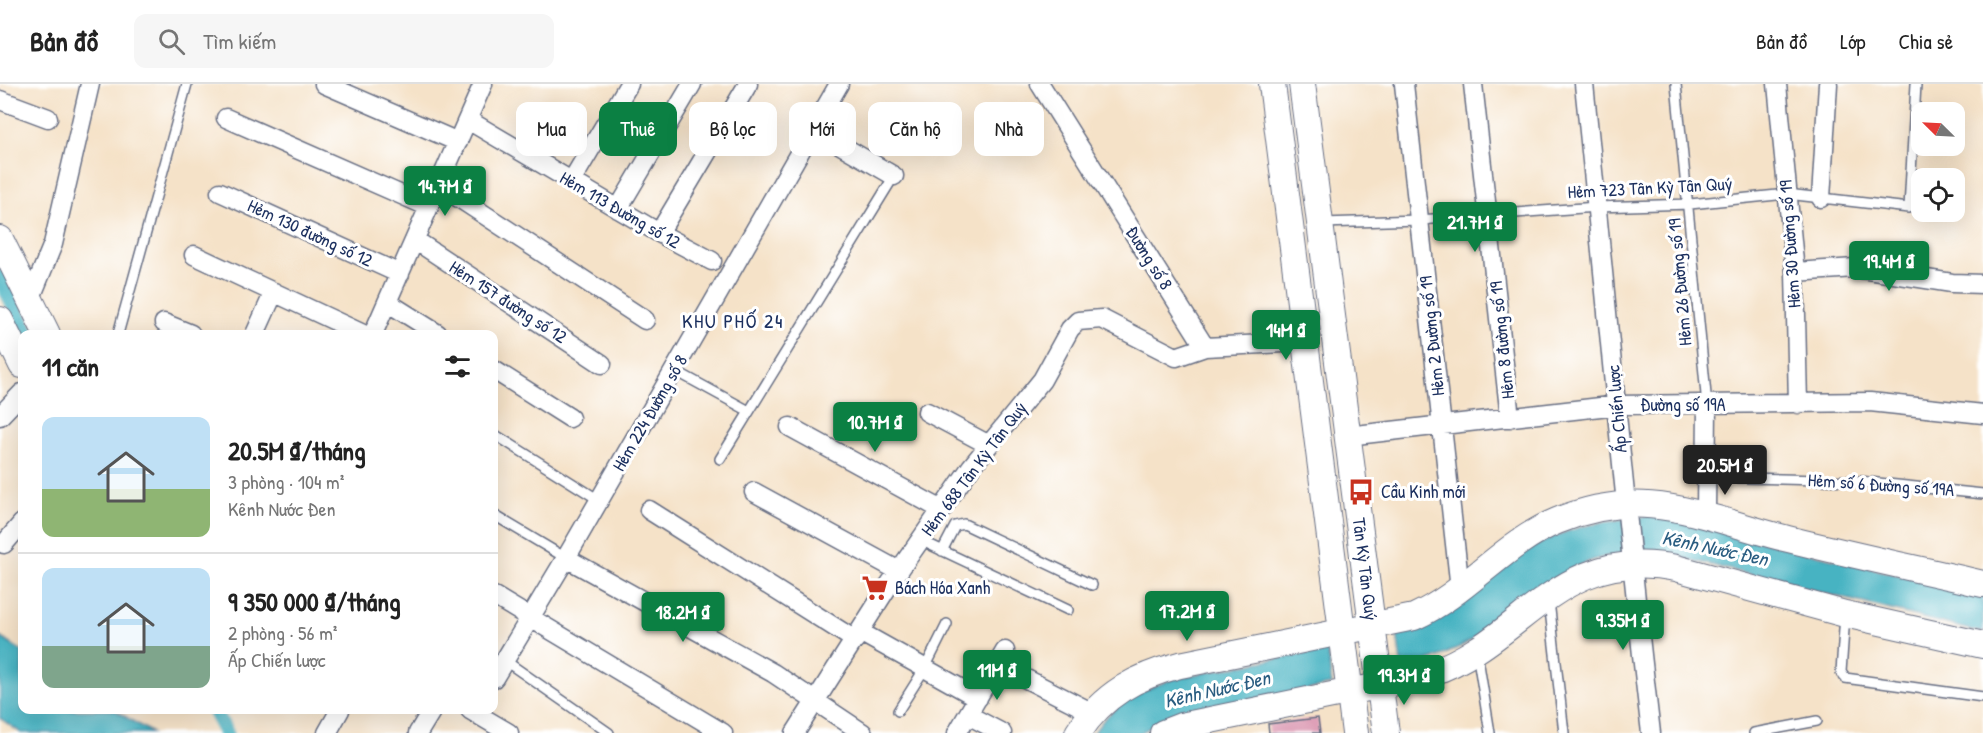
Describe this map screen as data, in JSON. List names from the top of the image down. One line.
{"streets":{"street":["Hẻm 113 Đường số 12","Hẻm 130 đường số 12","Hẻm 30 Đường số 19","Đường số 8","Hẻm 157 đường số 12","Hẻm 2 Đường số 19","Hẻm 8 đường số 19","Đường số 19A","Ấp Chiến lược","Hẻm 224 Đường số 8","Hẻm 688 Tân Kỳ Tân Quý","Tân Kỳ Tân Quý"],"lane":["Hẻm 723 Tân Kỳ Tân Quý","Hẻm 26 Đường số 19","Hẻm số 6 Đường số 19A"]},"crossings":[["Hẻm 723 Tân Kỳ Tân Quý","Hẻm 30 Đường số 19"],["Hẻm 723 Tân Kỳ Tân Quý","Hẻm 26 Đường số 19"],["Hẻm 723 Tân Kỳ Tân Quý","Hẻm 2 Đường số 19"],["Hẻm 723 Tân Kỳ Tân Quý","Hẻm 8 đường số 19"],["Hẻm 723 Tân Kỳ Tân Quý","Ấp Chiến lược"],["Hẻm 723 Tân Kỳ Tân Quý","Tân Kỳ Tân Quý"],["Hẻm 30 Đường số 19","Đường số 19A"],["Đường số 8","Hẻm 688 Tân Kỳ Tân Quý"],["Hẻm 26 Đường số 19","Đường số 19A"],["Hẻm 2 Đường số 19","Đường số 19A"],["Hẻm 8 đường số 19","Đường số 19A"],["Đường số 19A","Ấp Chiến lược"],["Đường số 19A","Tân Kỳ Tân Quý"]],"districts":["KHU PHỐ 24"],"water":["Kênh Nước Đen"],"places":{"bus stop":["Cầu Kinh mới"],"supermarket":["Bách Hóa Xanh"]},"north":"top left","page":{"header":"Bản đồ","search":"Tìm kiếm","nav":["Bản đồ","Lớp","Chia sẻ"],"chip":["Mua","Thuê","Bộ lọc","Mới","Căn hộ","Nhà"],"price":["14.7M ₫","21.7M ₫","19.4M ₫","14M ₫","10.7M ₫","20.5M ₫","17.2M ₫","18.2M ₫","9.35M ₫","11M ₫","19.3M ₫"],"heading":"11 căn","list":[{"name":"20.5M ₫/tháng","note":"3 phòng · 104 m² · Kênh Nước Đen"},{"name":"9 350 000 ₫/tháng","note":"2 phòng · 56 m² · Ấp Chiến lược"}]}}
